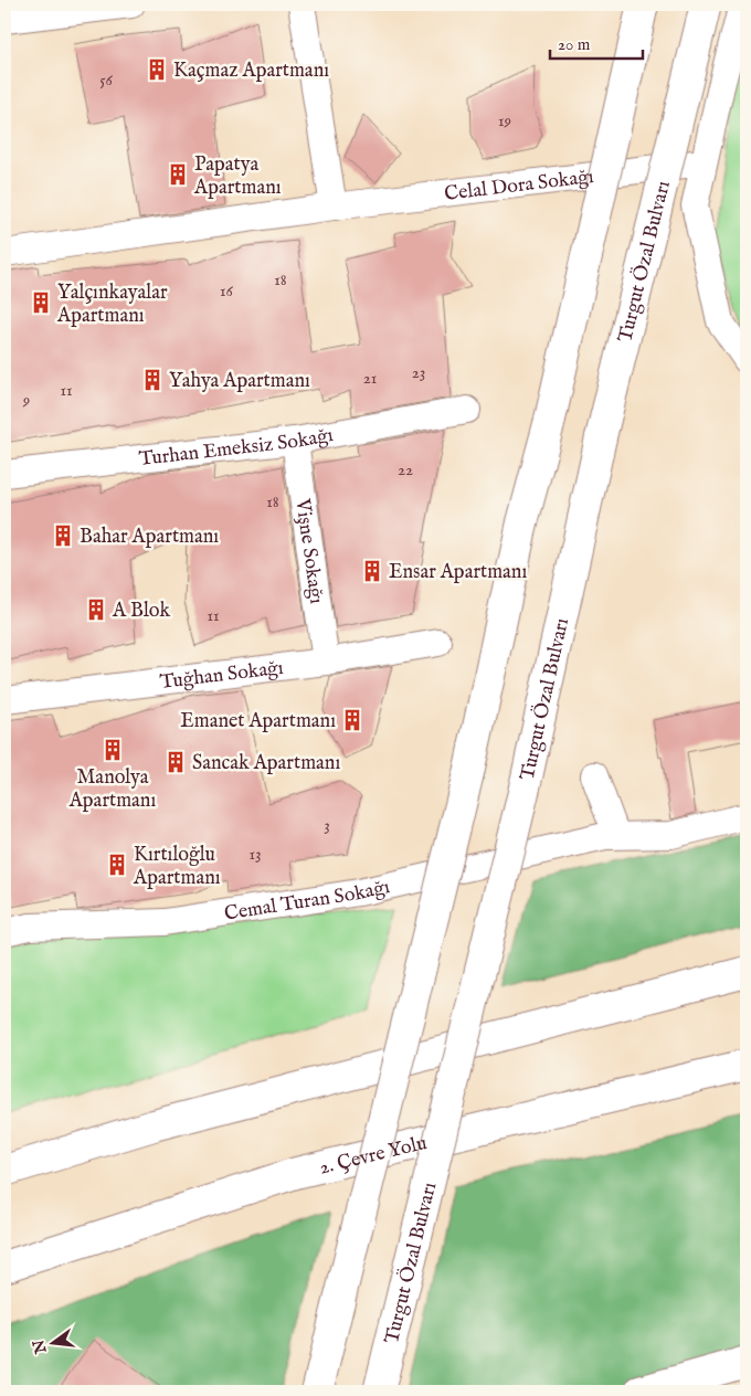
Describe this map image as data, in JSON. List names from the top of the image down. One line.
{"streets":{"main road":["Turgut Özal Bulvarı","2. Çevre Yolu"],"street":["Celal Dora Sokağı","Turhan Emeksiz Sokağı","Vişne Sokağı","Tuğhan Sokağı","Cemal Turan Sokağı"]},"crossings":[["Turhan Emeksiz Sokağı","Vişne Sokağı"],["Vişne Sokağı","Tuğhan Sokağı"]],"places":{"building":["Kaçmaz Apartmanı","Papatya Apartmanı","Yalçınkayalar Apartmanı","Yahya Apartmanı","Bahar Apartmanı","Ensar Apartmanı","A Blok","Emanet Apartmanı","Manolya Apartmanı","Sancak Apartmanı","Kırtıloğlu Apartmanı"]},"house_numbers":["56","19","18","16","23","21","11","9","22","18","11","3","13"],"scale_bar":"20 m","north":"left"}
